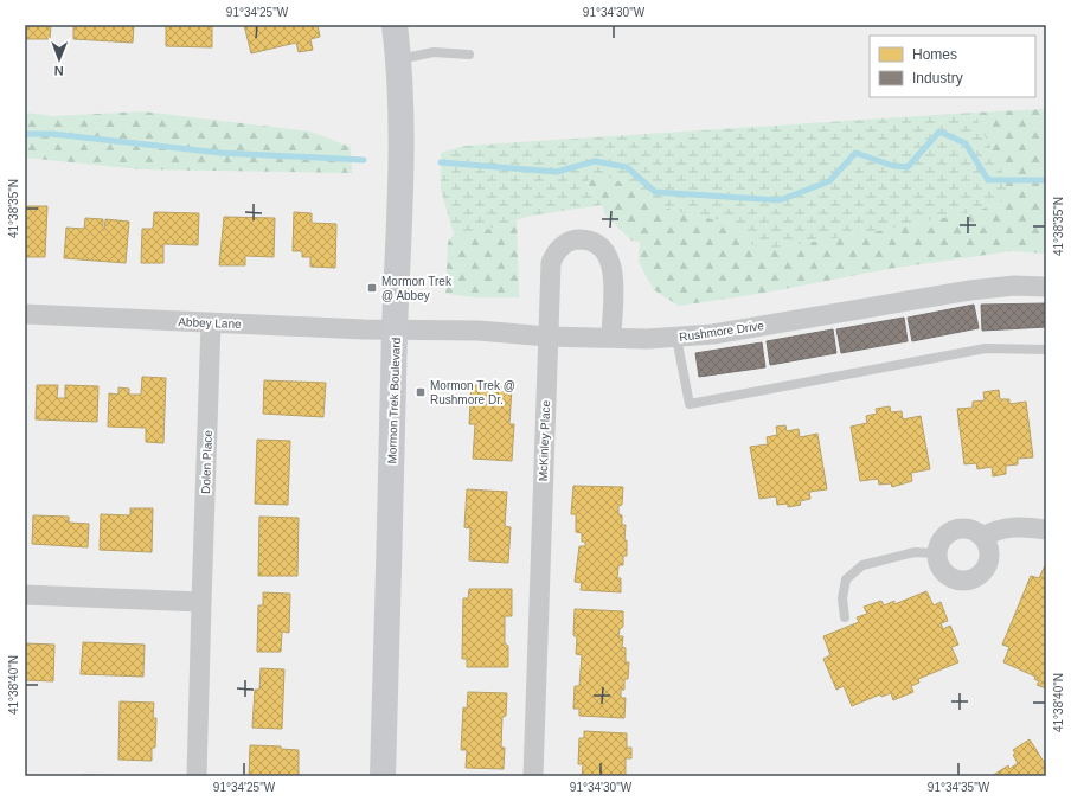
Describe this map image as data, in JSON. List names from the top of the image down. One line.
{"streets":{"main road":["Mormon Trek Boulevard"],"street":["Abbey Lane","Rushmore Drive","McKinley Place","Dolen Place"]},"crossings":[["Abbey Lane","Rushmore Drive"],["Abbey Lane","Mormon Trek Boulevard"],["Abbey Lane","Dolen Place"],["Rushmore Drive","Mormon Trek Boulevard"],["Rushmore Drive","McKinley Place"]],"places":{"transit":["Mormon Trek @ Abbey","Mormon Trek @ Rushmore Dr."]},"legend":["Homes","Industry"],"north":"bottom","coordinates":["91°34'25\"W","91°34'30\"W","41°38'35\"N","41°38'40\"N","91°34'35\"W"]}
